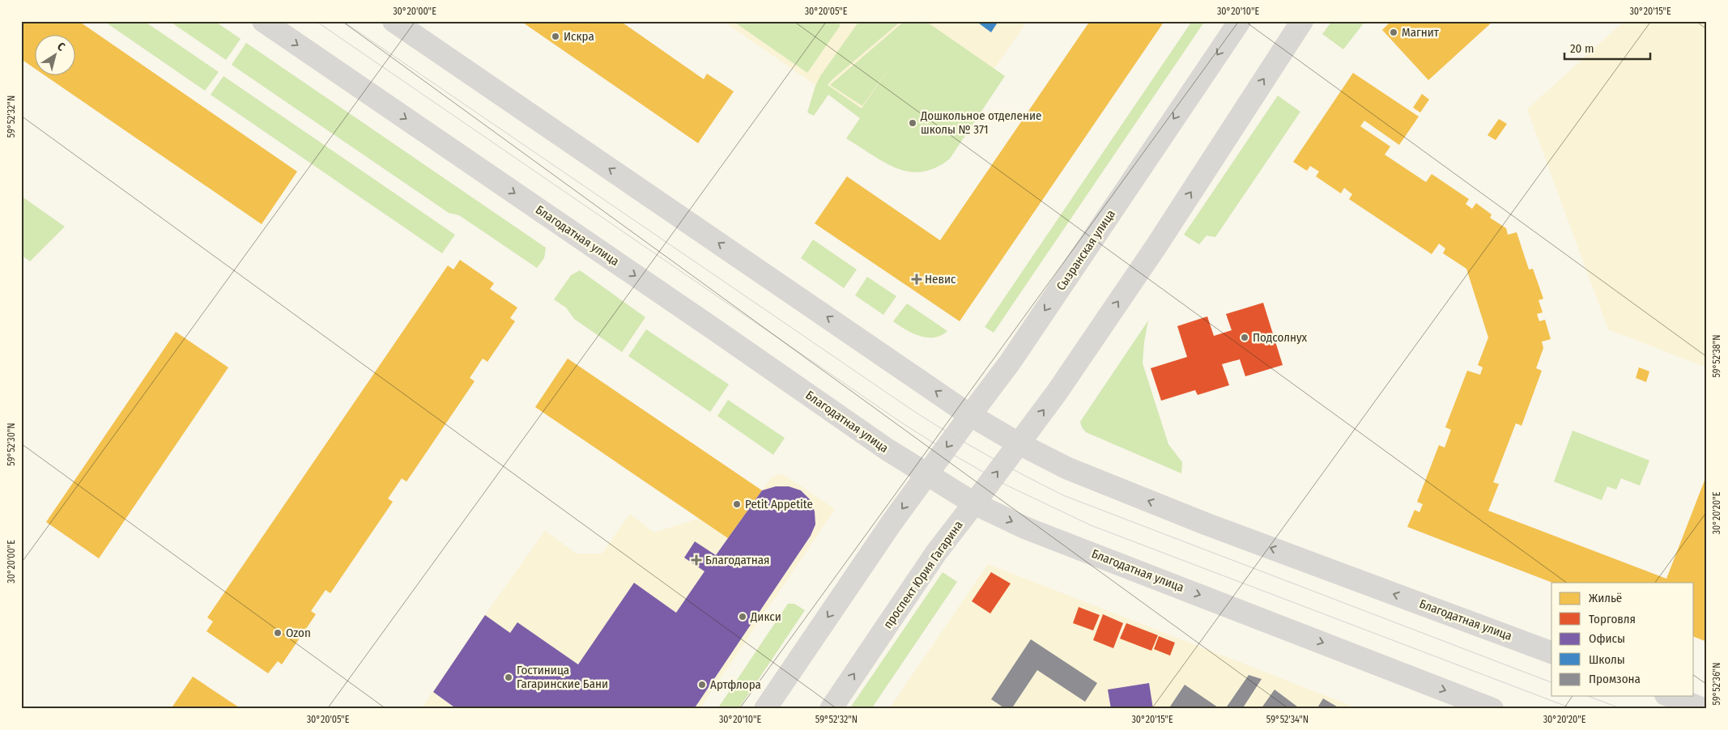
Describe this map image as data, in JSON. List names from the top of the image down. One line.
{"streets":{"main road":["Благодатная улица","Сызранская улица","проспект Юрия Гагарина"]},"crossings":[["Благодатная улица","Сызранская улица"],["Благодатная улица","проспект Юрия Гагарина"]],"places":{"other":["Магнит","Искра","Дошкольное отделение школы № 371","Подсолнух","Petit Appetite","Дикси","Ozon","Гостиница Гагаринские Бани","Артфлора"],"health":["Невис","Благодатная"]},"legend":["Жильё","Торговля","Офисы","Школы","Промзона"],"scale_bar":"20 m","north":"top right","coordinates":["30°20'00\"E","30°20'05\"E","30°20'10\"E","30°20'15\"E","59°52'32\"N","59°52'38\"N","59°52'30\"N","30°20'20\"E","59°52'36\"N","59°52'34\"N"]}
